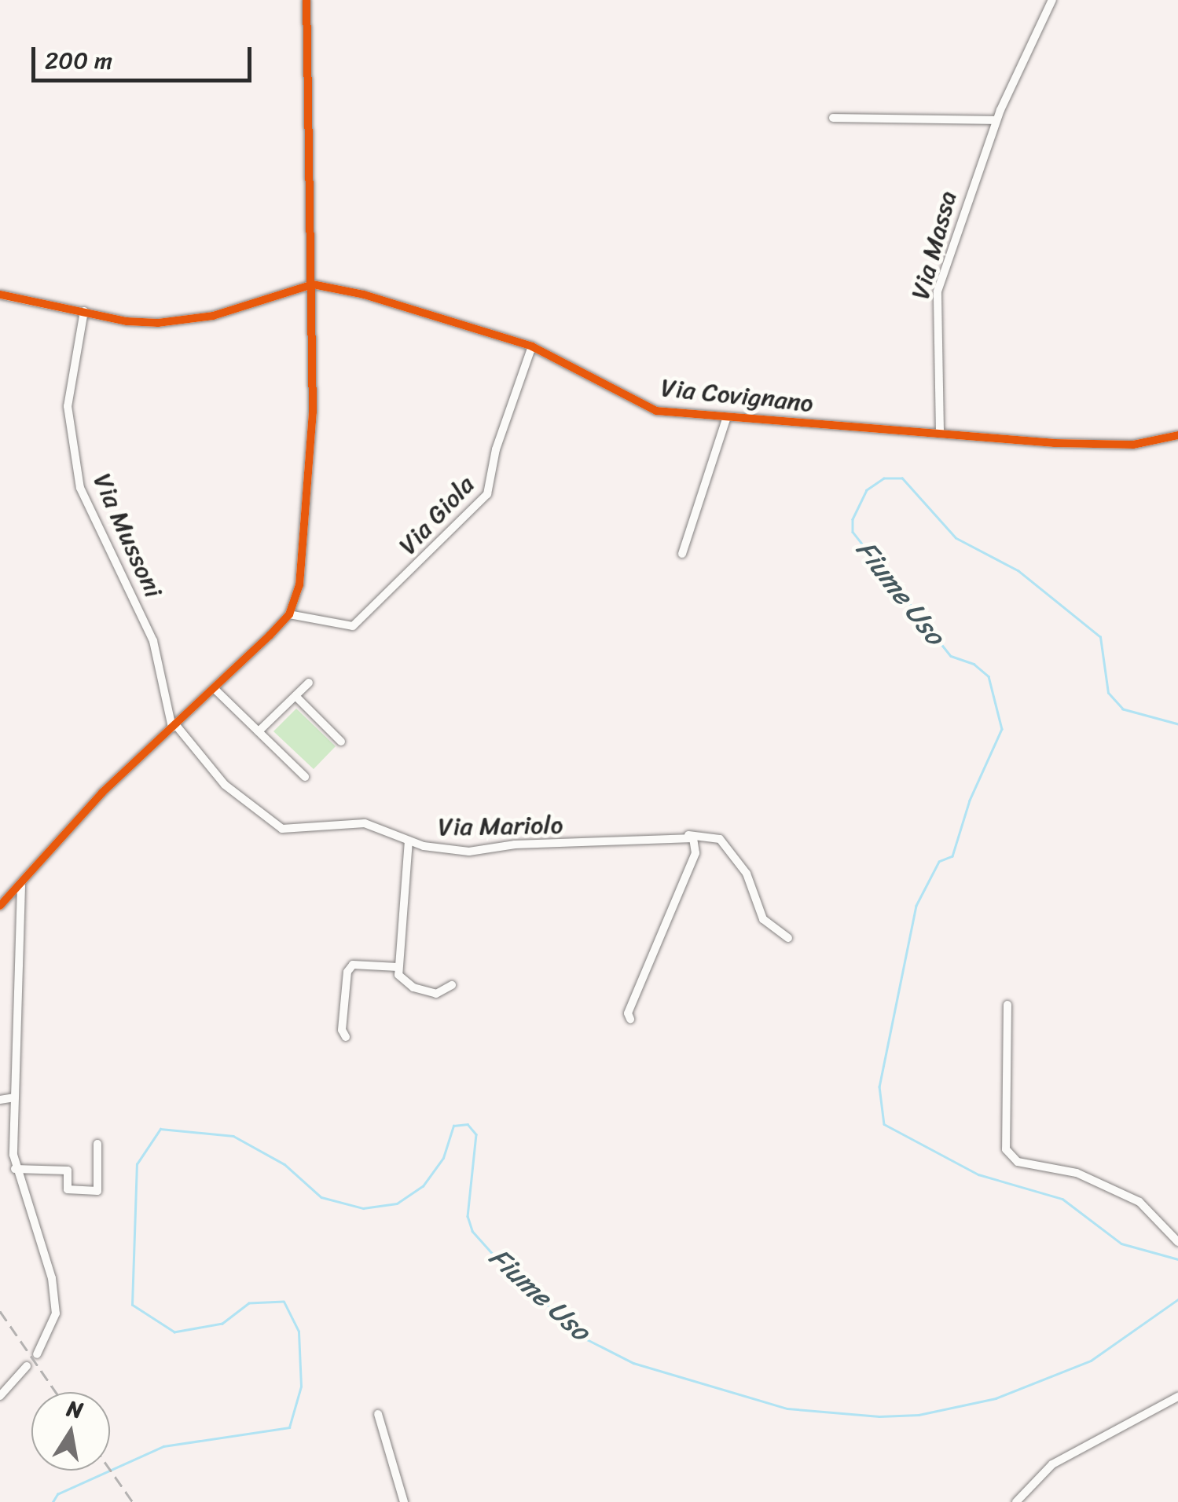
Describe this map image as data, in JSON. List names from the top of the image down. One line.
{"streets":{"street":["Via Massa","Via Covignano","Via Giola","Via Mussoni","Via Mariolo"]},"crossings":[["Via Massa","Via Covignano"],["Via Covignano","Via Giola"],["Via Mussoni","Via Mariolo"]],"water":["Fiume Uso"],"scale_bar":"200 m","north":"top"}
